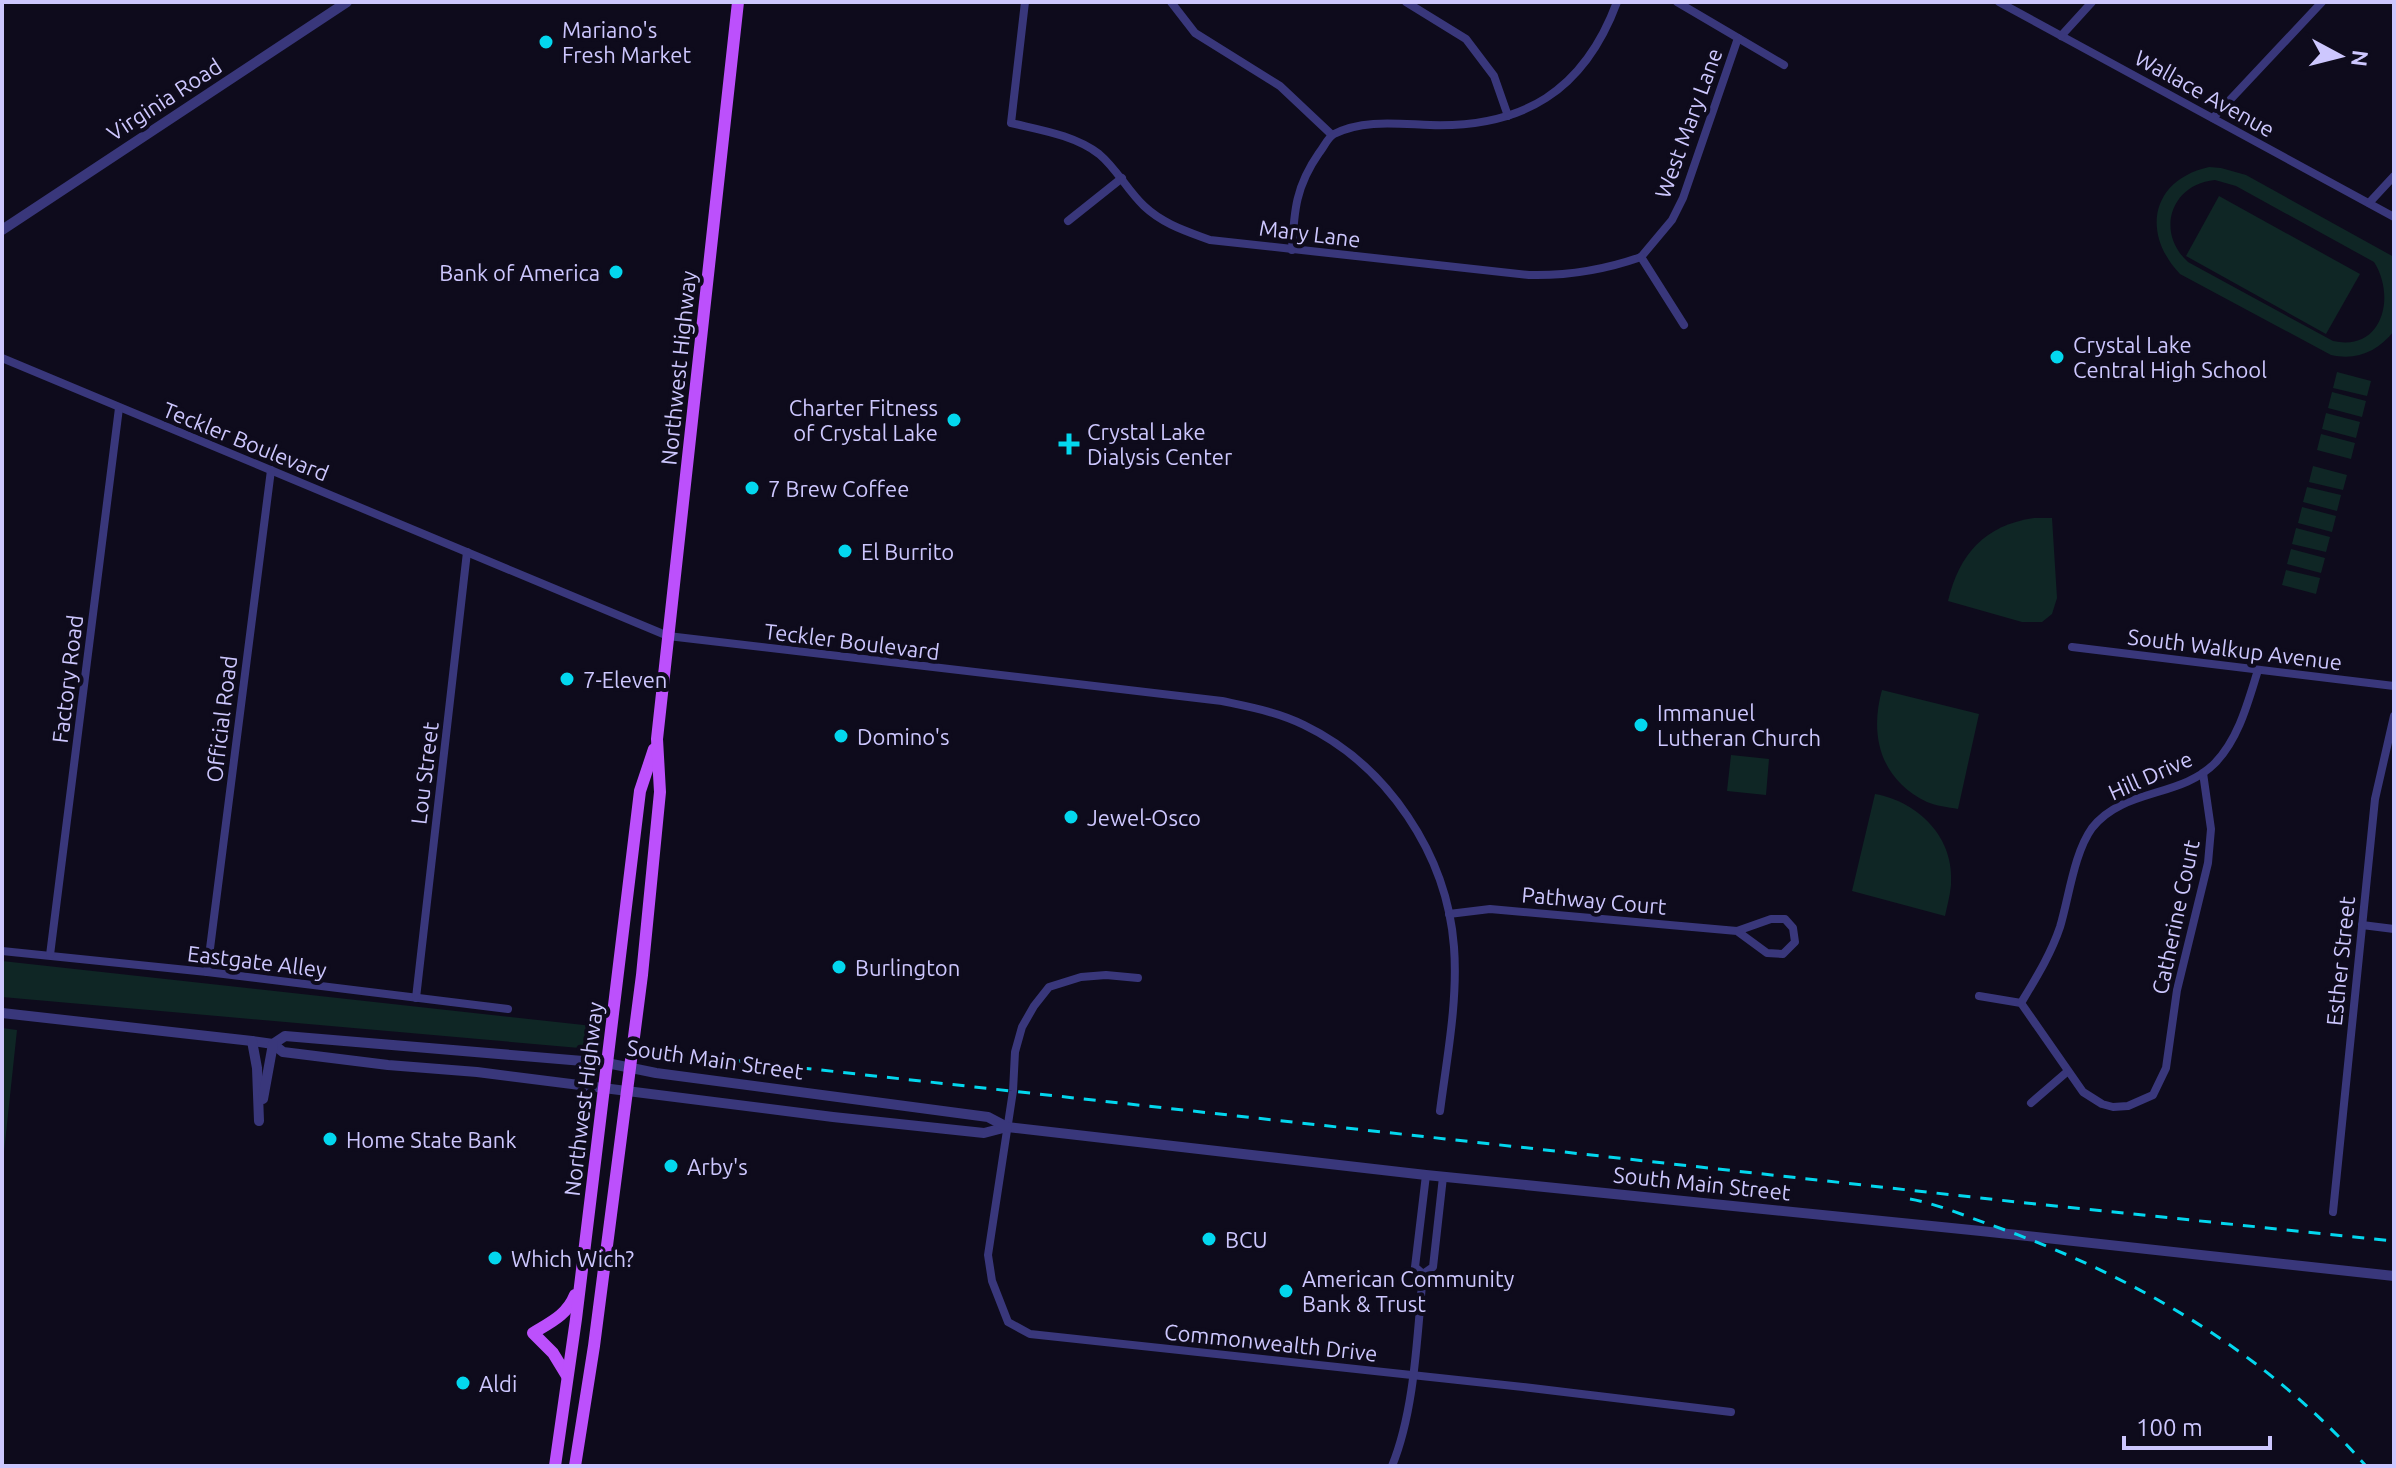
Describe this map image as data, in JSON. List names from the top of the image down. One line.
{"streets":{"main road":["Northwest Highway"],"street":["Wallace Avenue","Virginia Road","West Mary Lane","Mary Lane","Teckler Boulevard","South Walkup Avenue","Factory Road","Official Road","Lou Street","Hill Drive","Pathway Court","Catherine Court","Eastgate Alley","Esther Street","South Main Street","Commonwealth Drive"]},"crossings":[["West Mary Lane","Mary Lane"],["Northwest Highway","Teckler Boulevard"],["Northwest Highway","South Main Street"],["Teckler Boulevard","Factory Road"],["Teckler Boulevard","Official Road"],["Teckler Boulevard","Lou Street"],["Teckler Boulevard","Pathway Court"],["South Walkup Avenue","Hill Drive"],["Factory Road","Eastgate Alley"],["Official Road","Eastgate Alley"],["Lou Street","Eastgate Alley"],["Hill Drive","Catherine Court"],["South Main Street","Commonwealth Drive"]],"places":{"other":["Mariano's Fresh Market","Bank of America","Crystal Lake Central High School","Charter Fitness of Crystal Lake","7 Brew Coffee","El Burrito","7-Eleven","Immanuel Lutheran Church","Domino's","Jewel-Osco","Burlington","Home State Bank","Arby's","BCU","Which Wich?","American Community Bank & Trust","Aldi"],"health":["Crystal Lake Dialysis Center"]},"scale_bar":"100 m","north":"right"}
